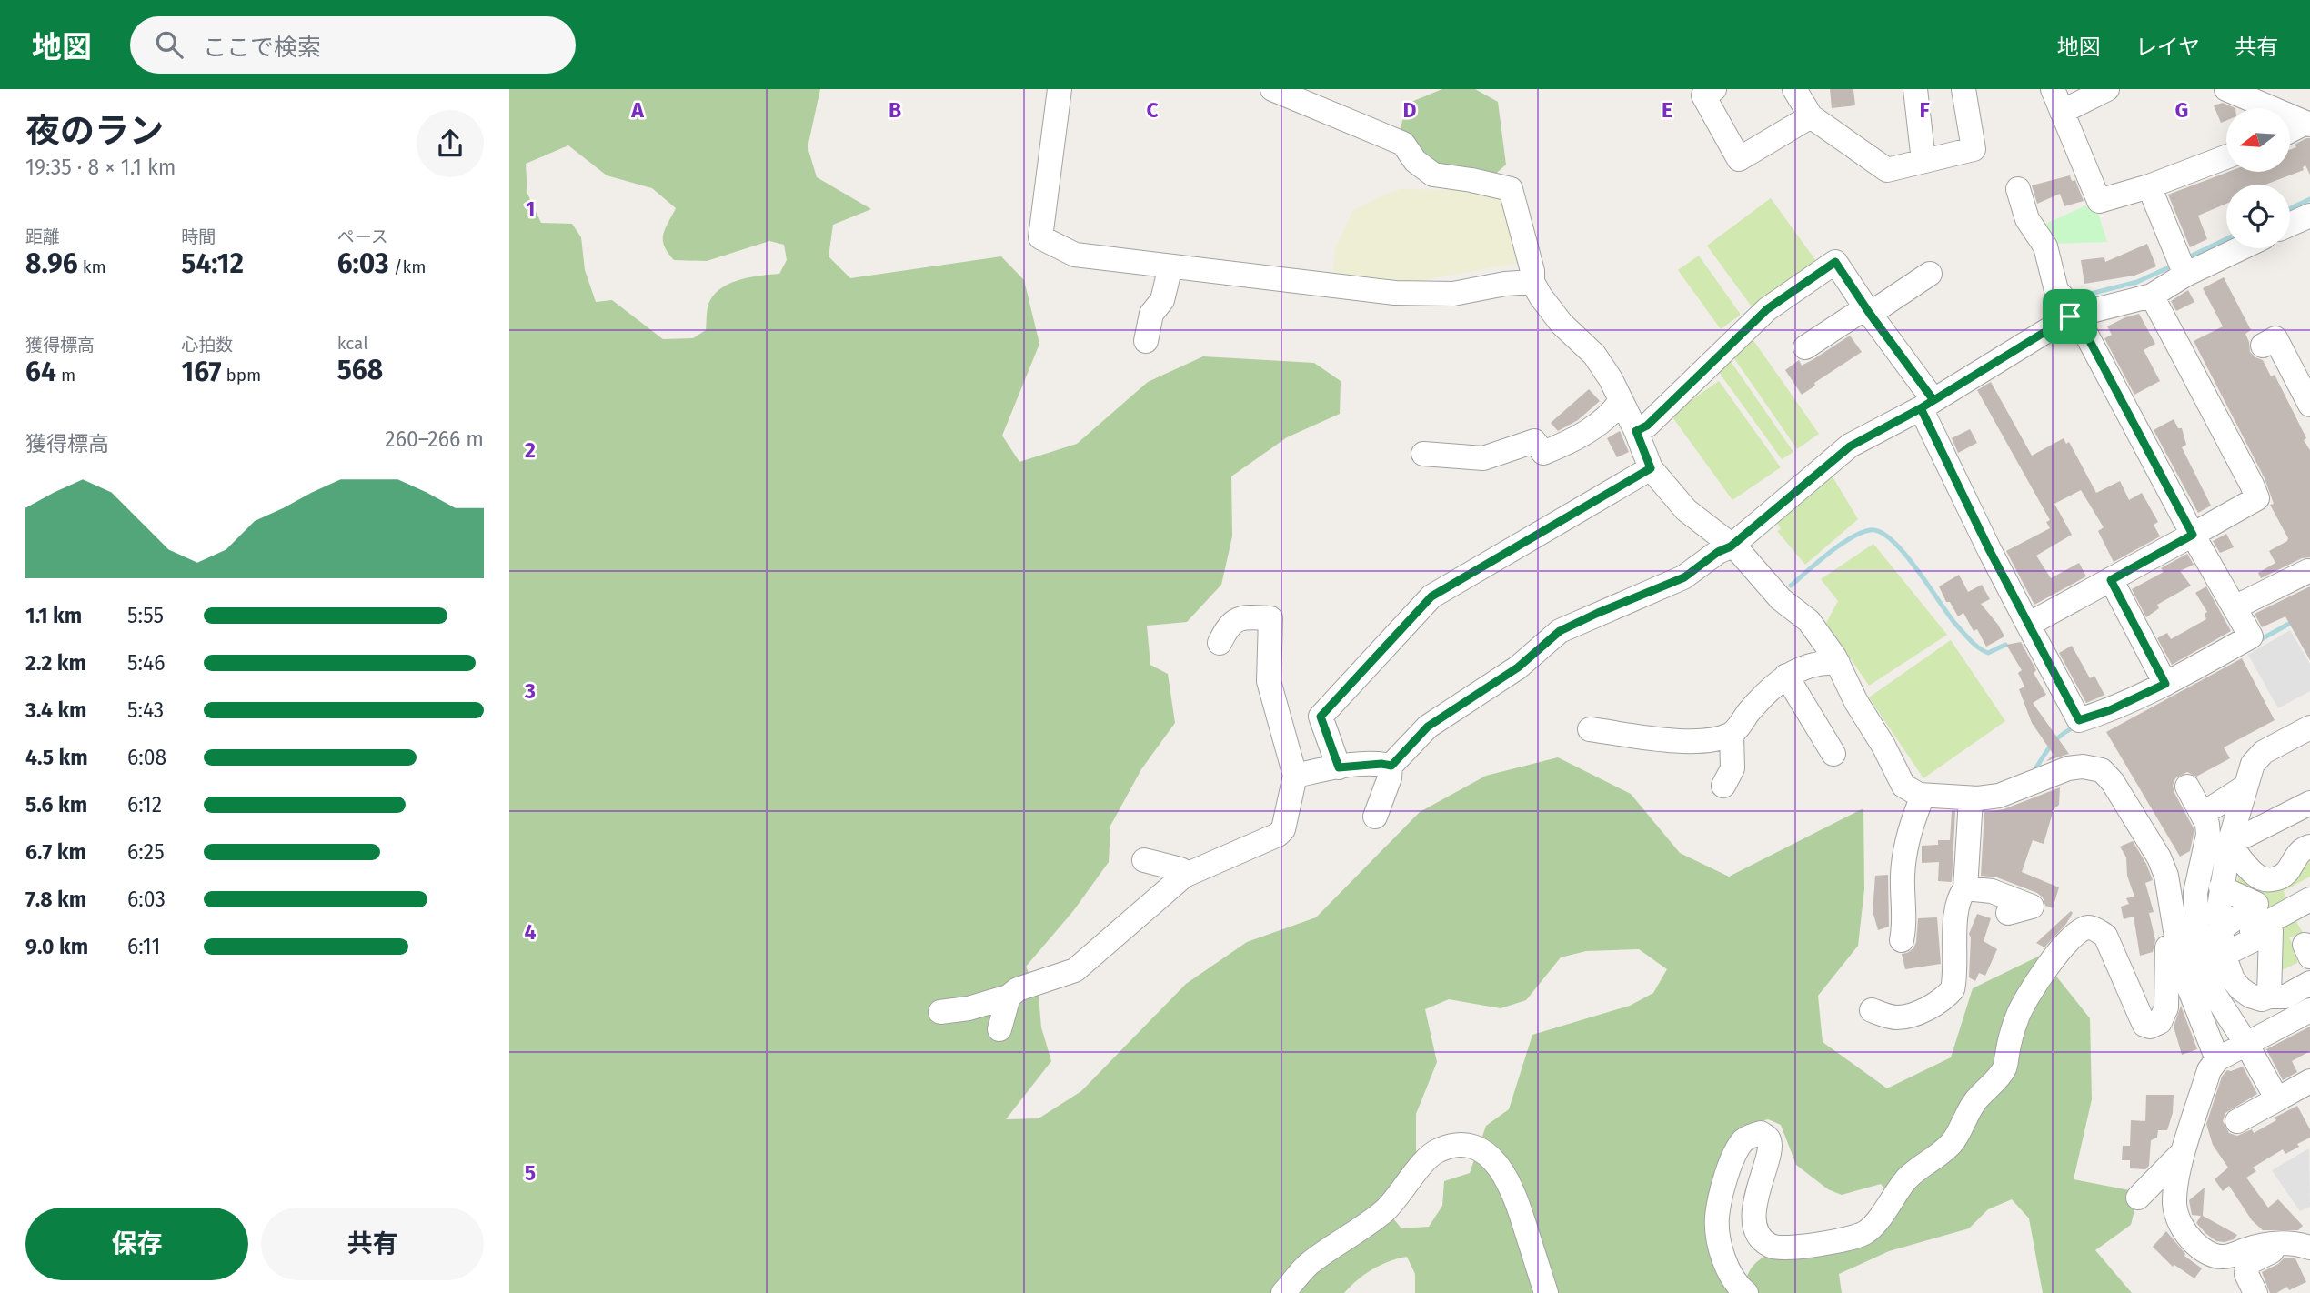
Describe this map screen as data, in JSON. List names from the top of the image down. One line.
{"north":"left","page":{"header":"地図","search":"ここで検索","nav":["地図","レイヤ","共有"],"heading":["夜のラン","19:35 · 8 × 1.1 km"],"stats":[["距離","8.96 km"],["時間","54:12"],["ペース","6:03 /km"],["獲得標高","64 m"],["心拍数","167 bpm"],["kcal","568"]],"chart":["獲得標高","260–266 m"],"list":[{"name":"1.1 km","note":"5:55"},{"name":"2.2 km","note":"5:46"},{"name":"3.4 km","note":"5:43"},{"name":"4.5 km","note":"6:08"},{"name":"5.6 km","note":"6:12"},{"name":"6.7 km","note":"6:25"},{"name":"7.8 km","note":"6:03"},{"name":"9.0 km","note":"6:11"}],"buttons":["保存","共有"]},"grid":{"columns":["A","B","C","D","E","F","G"],"rows":["1","2","3","4","5"]}}
